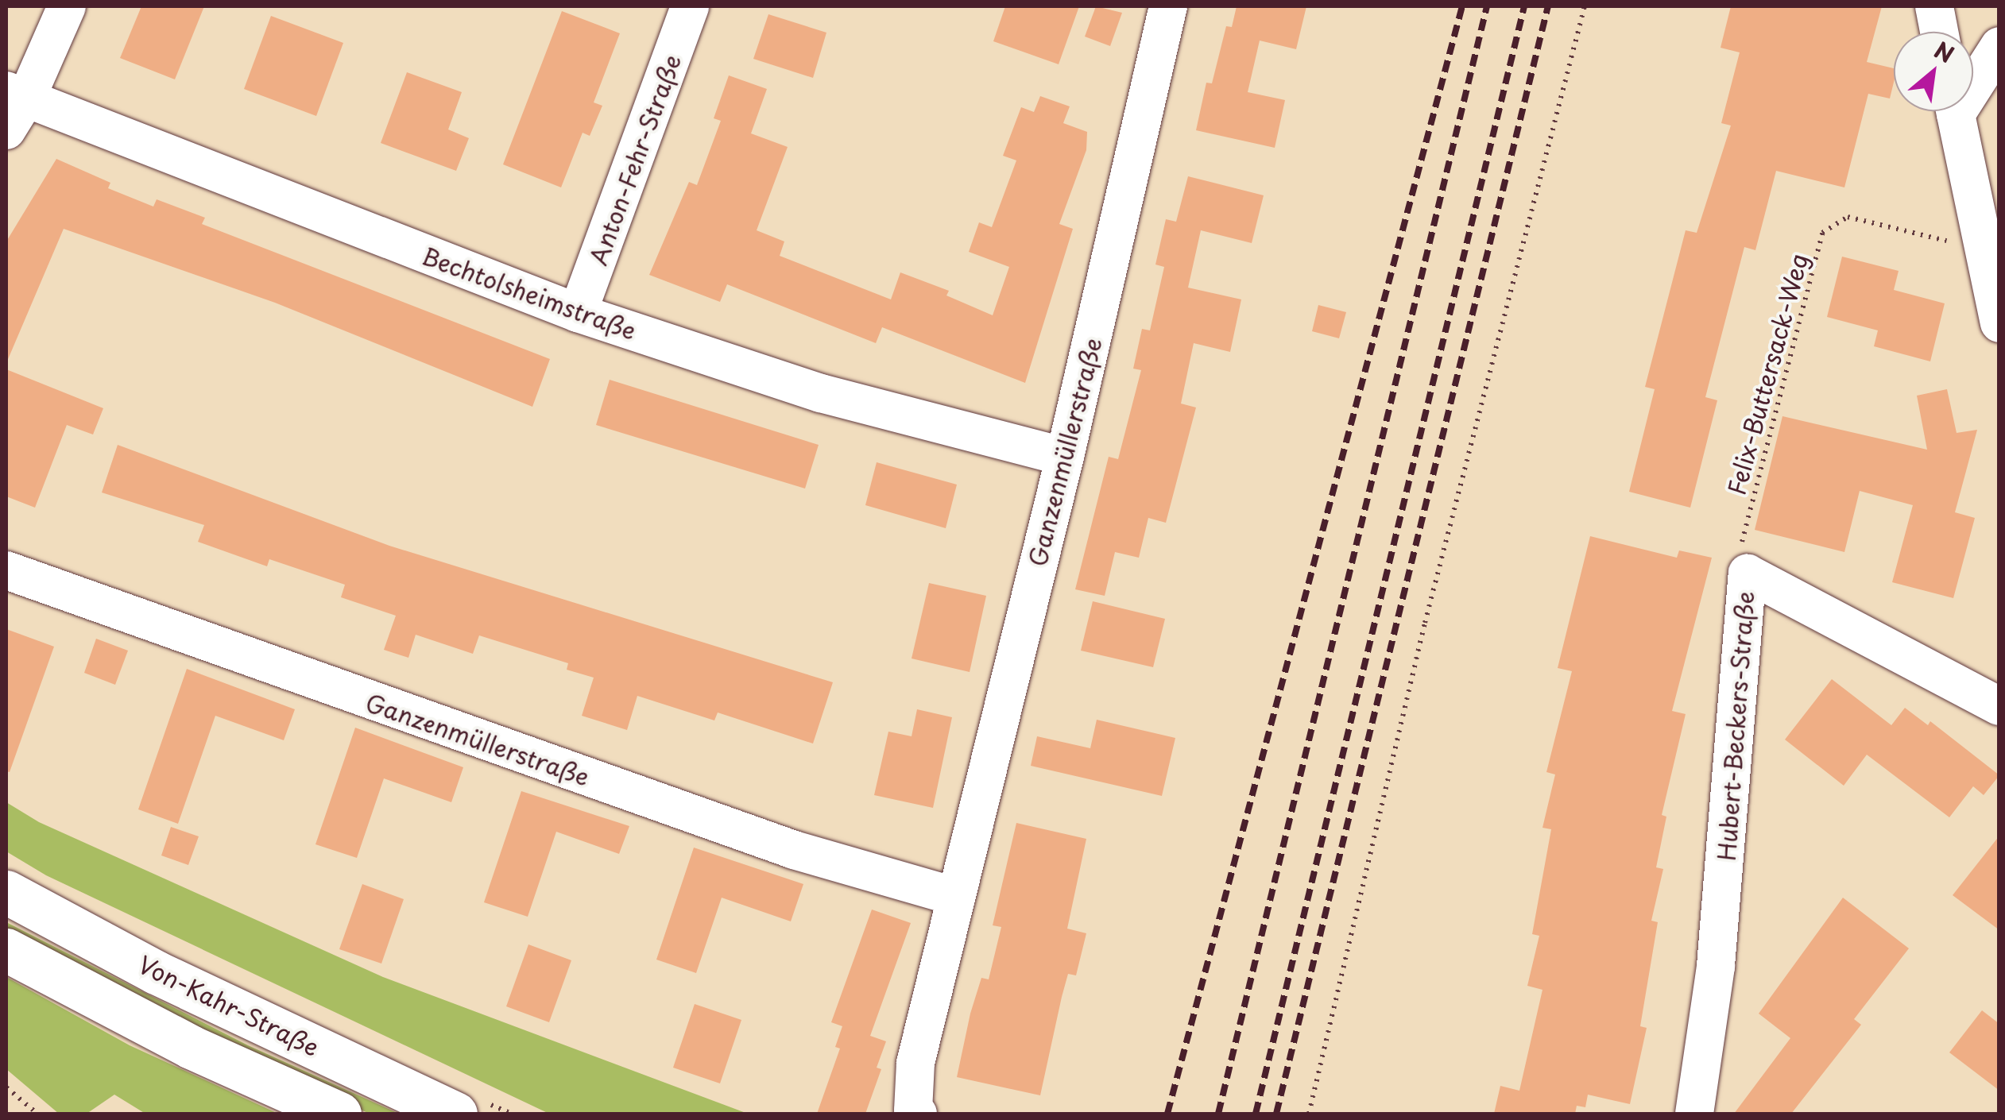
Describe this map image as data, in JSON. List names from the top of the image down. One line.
{"streets":{"main road":["Von-Kahr-Straße"],"street":["Anton-Fehr-Straße","Bechtolsheimstraße","Ganzenmüllerstraße","Hubert-Beckers-Straße"],"path":["Felix-Buttersack-Weg"]},"crossings":[["Anton-Fehr-Straße","Bechtolsheimstraße"],["Bechtolsheimstraße","Ganzenmüllerstraße"],["Felix-Buttersack-Weg","Hubert-Beckers-Straße"]],"north":"top right"}
